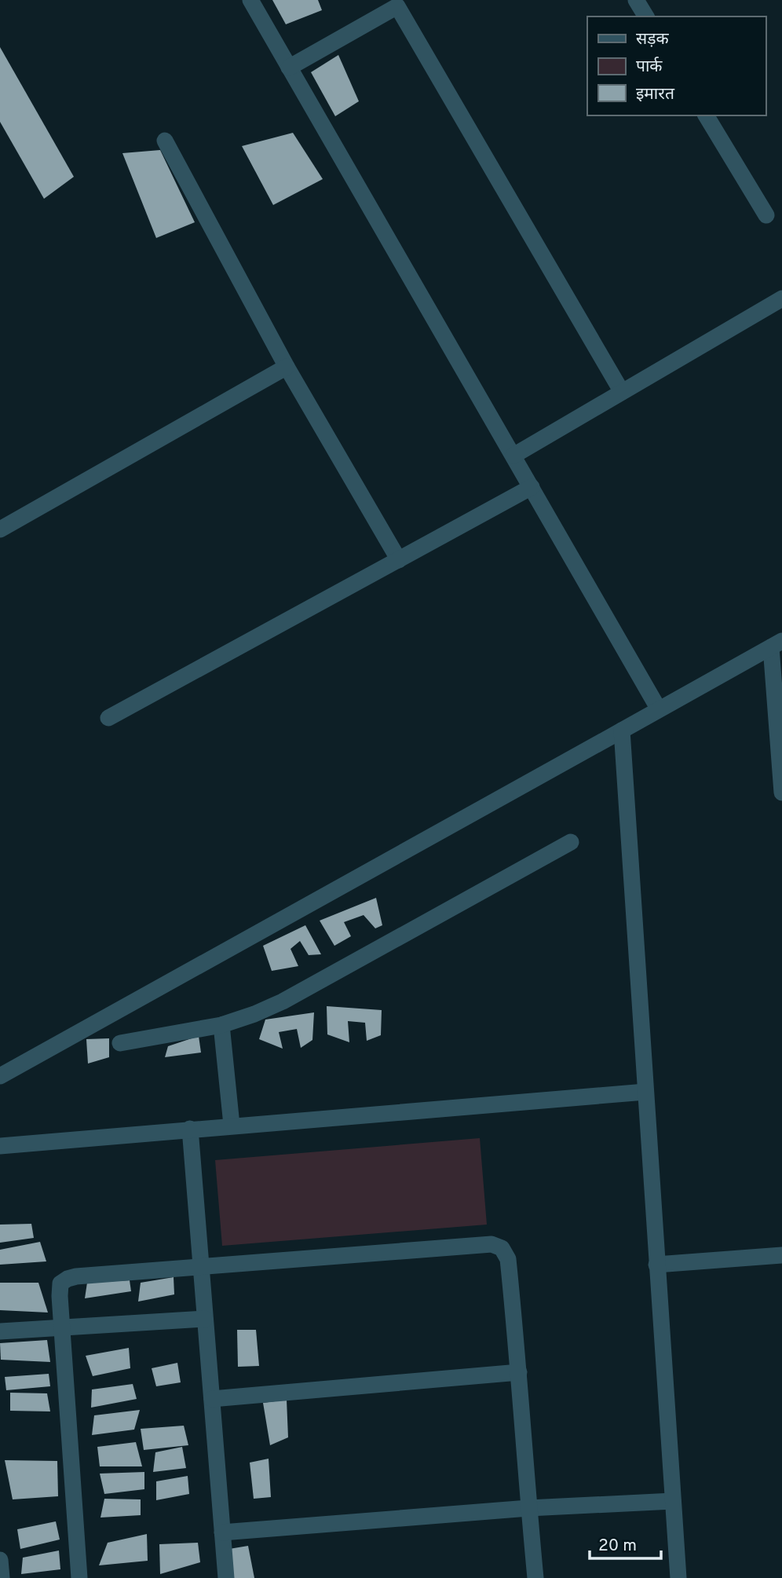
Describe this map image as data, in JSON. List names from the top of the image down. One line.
{"legend":["सड़क","पार्क","इमारत"],"scale_bar":"20 m"}
